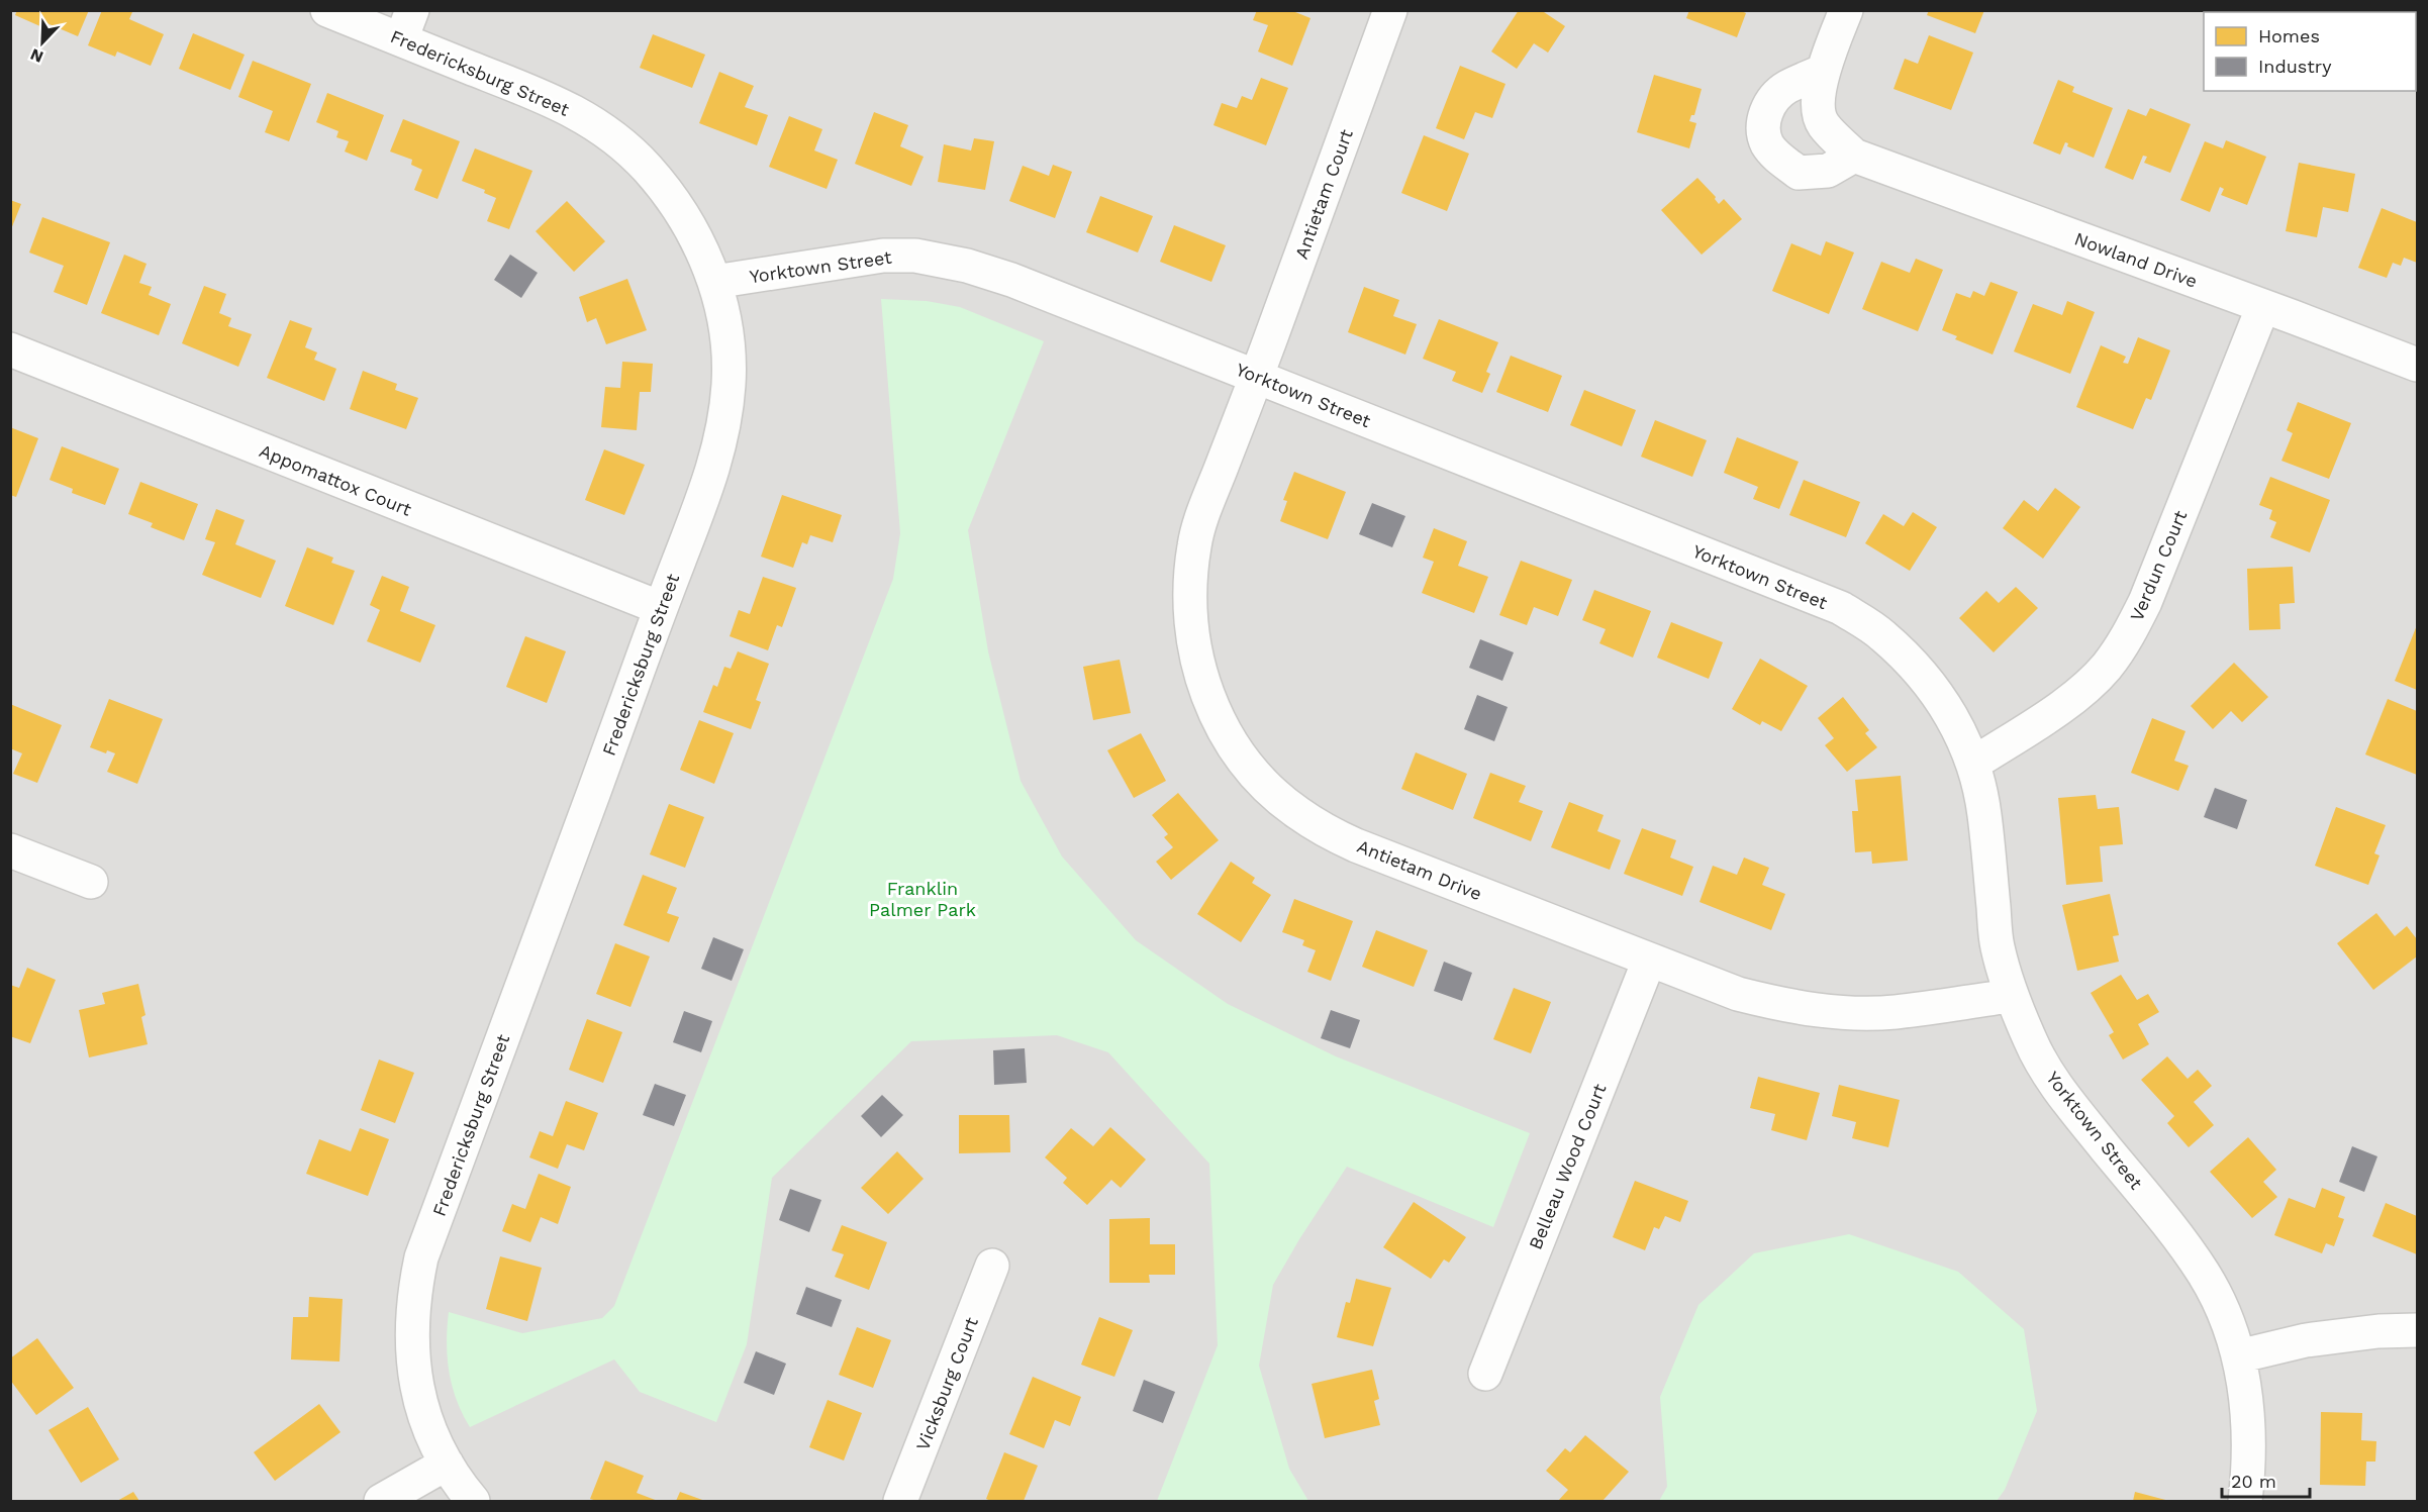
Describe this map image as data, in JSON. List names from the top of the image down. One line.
{"streets":{"street":["Fredericksburg Street","Antietam Court","Nowland Drive","Yorktown Street","Appomattox Court","Verdun Court","Antietam Drive","Belleau Wood Court","Vicksburg Court"]},"crossings":[["Fredericksburg Street","Yorktown Street"],["Fredericksburg Street","Appomattox Court"],["Antietam Court","Yorktown Street"],["Antietam Court","Antietam Drive"],["Nowland Drive","Verdun Court"],["Yorktown Street","Verdun Court"],["Yorktown Street","Antietam Drive"],["Antietam Drive","Belleau Wood Court"]],"parks":["Franklin Palmer Park"],"legend":["Homes","Industry"],"scale_bar":"20 m","north":"bottom left"}
